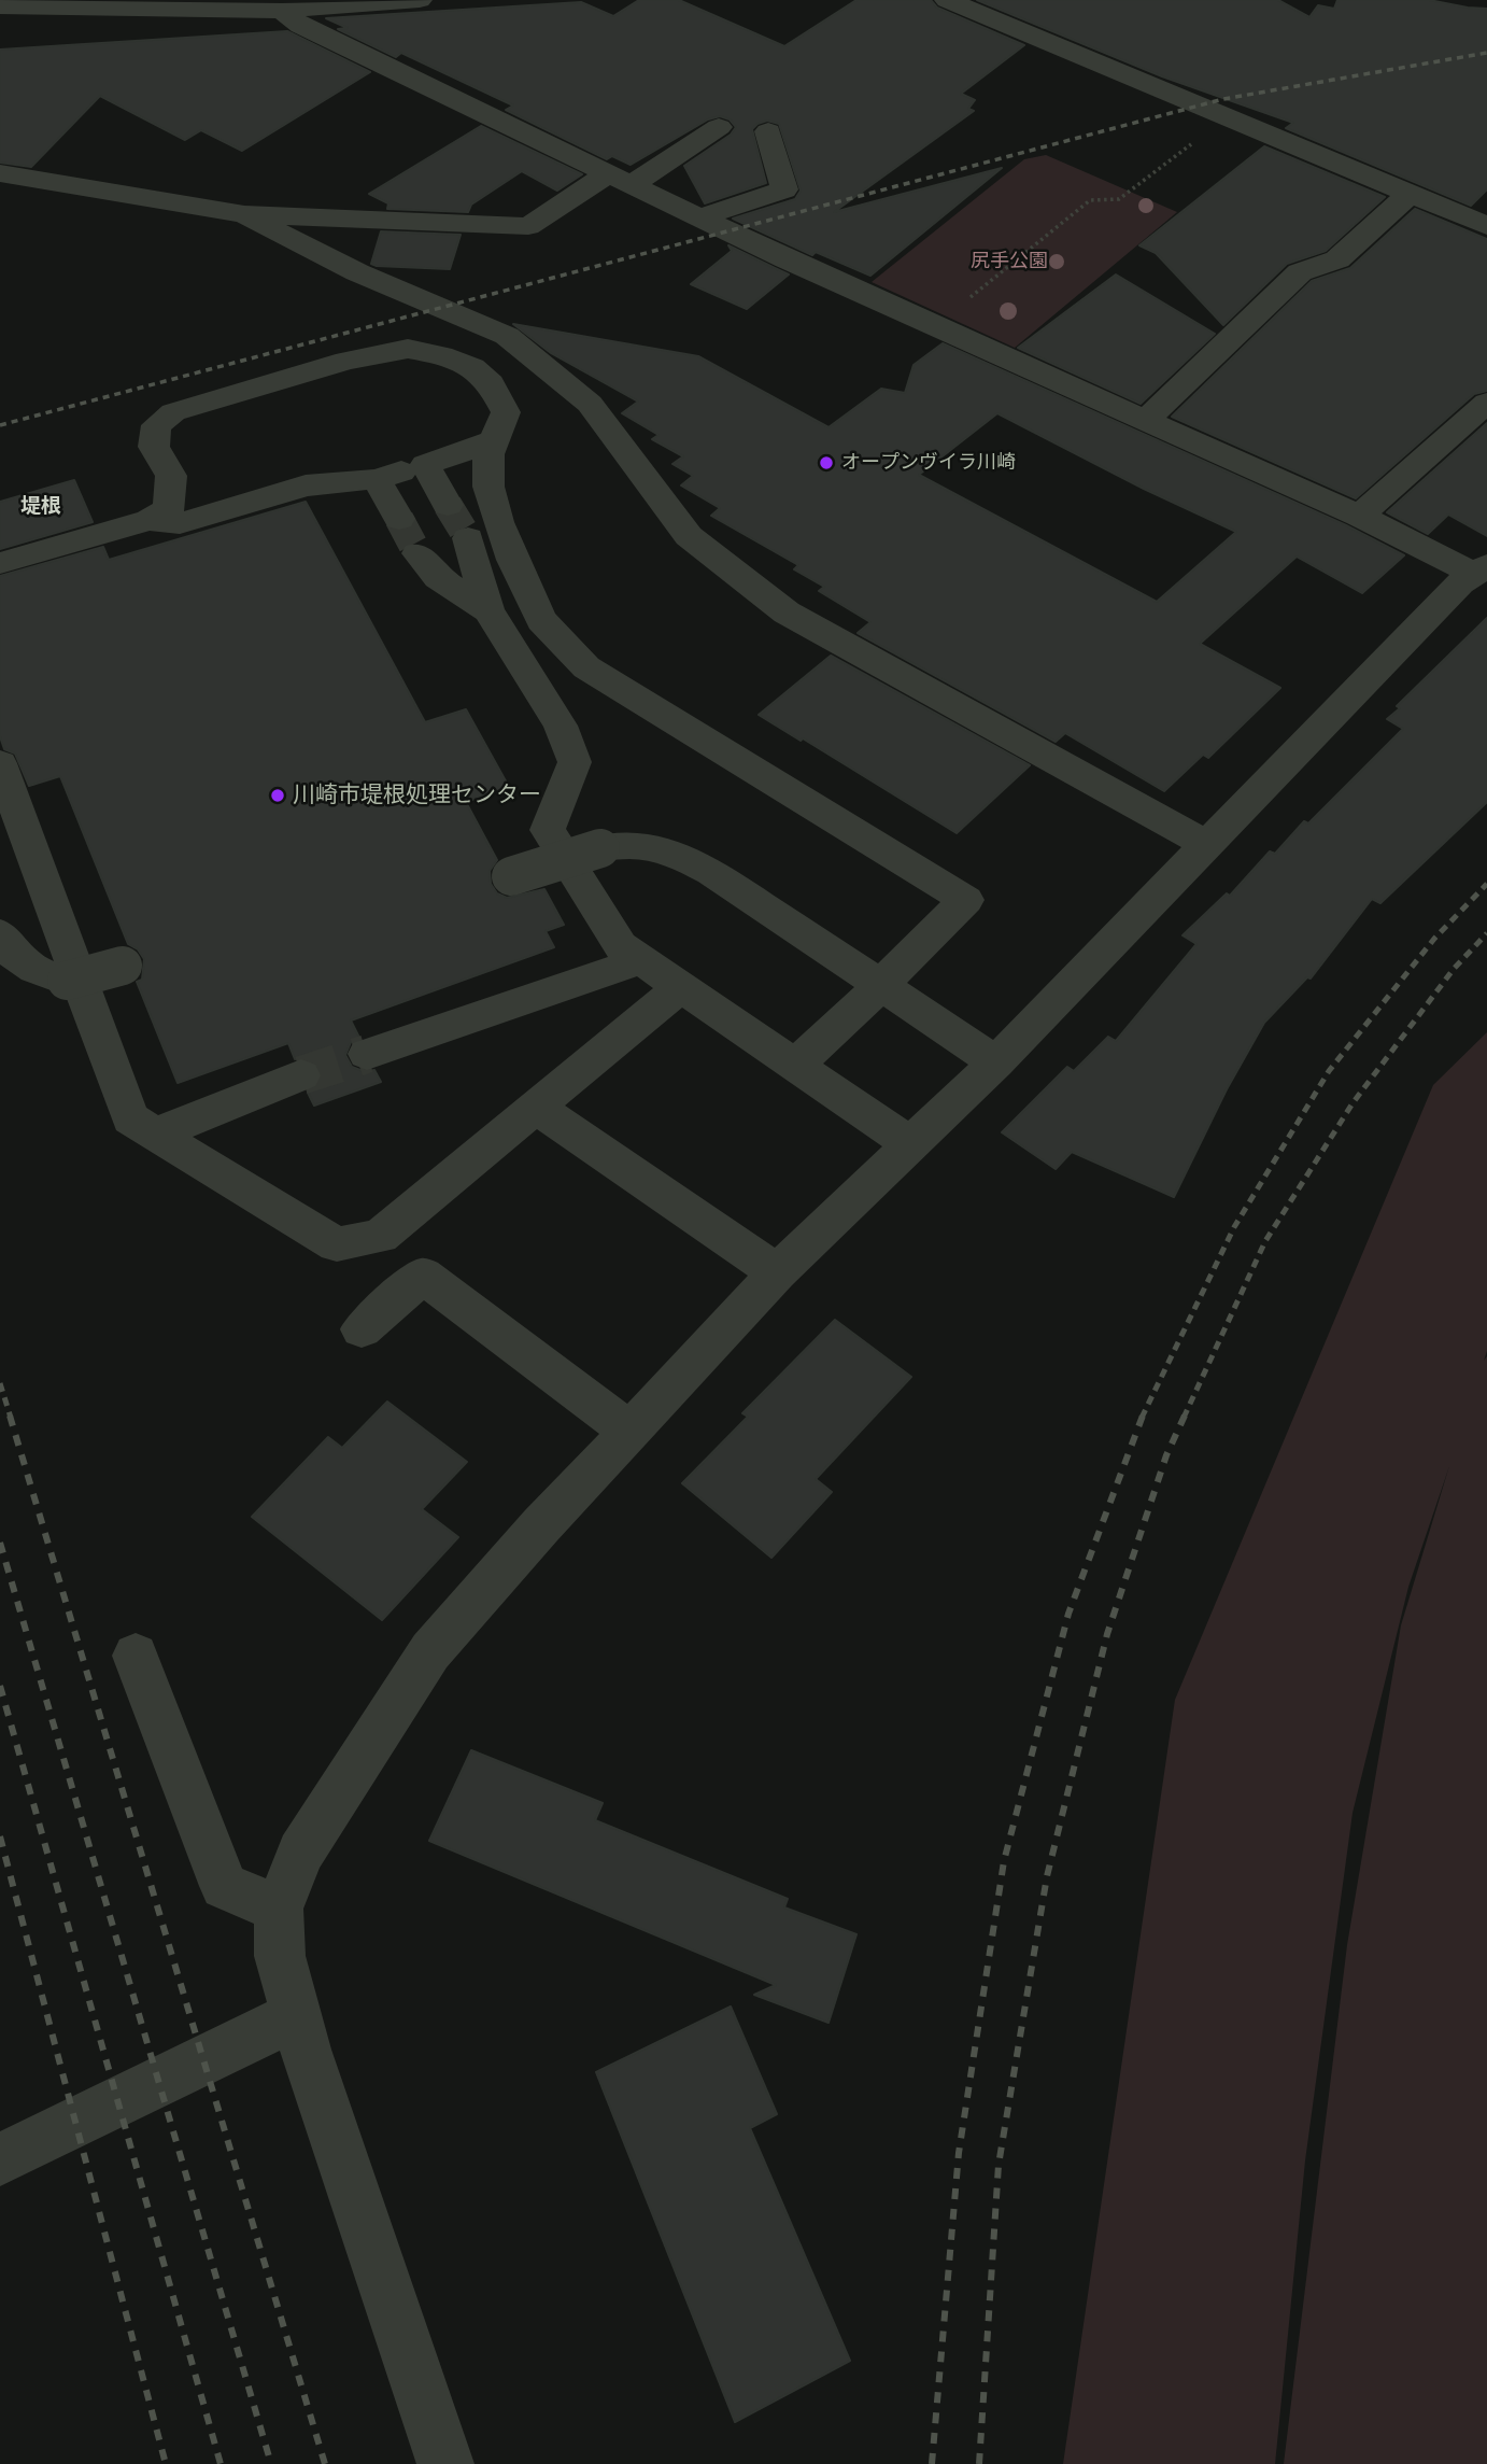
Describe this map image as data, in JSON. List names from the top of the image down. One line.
{"districts":["堤根"],"parks":["尻手公園"],"places":["オープンヴイラ川崎","川崎市堤根処理センター"]}
